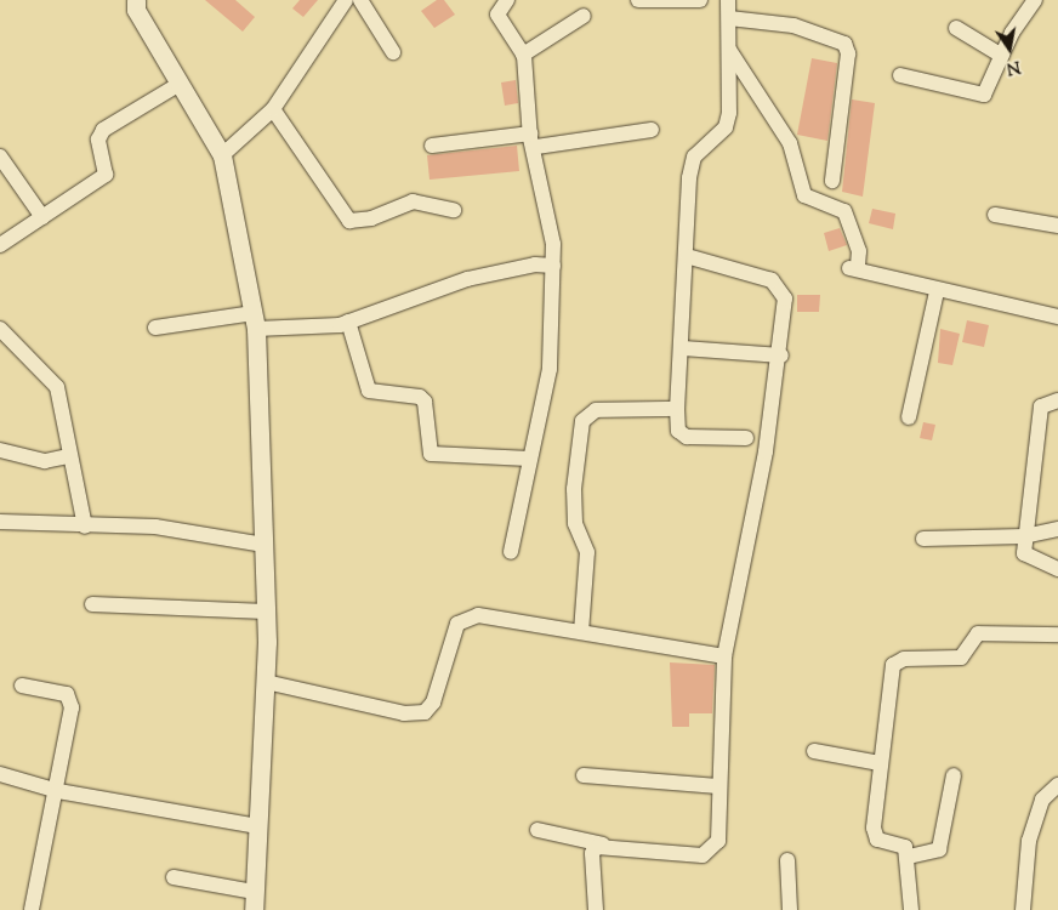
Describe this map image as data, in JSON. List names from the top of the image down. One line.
{"north":"bottom"}
